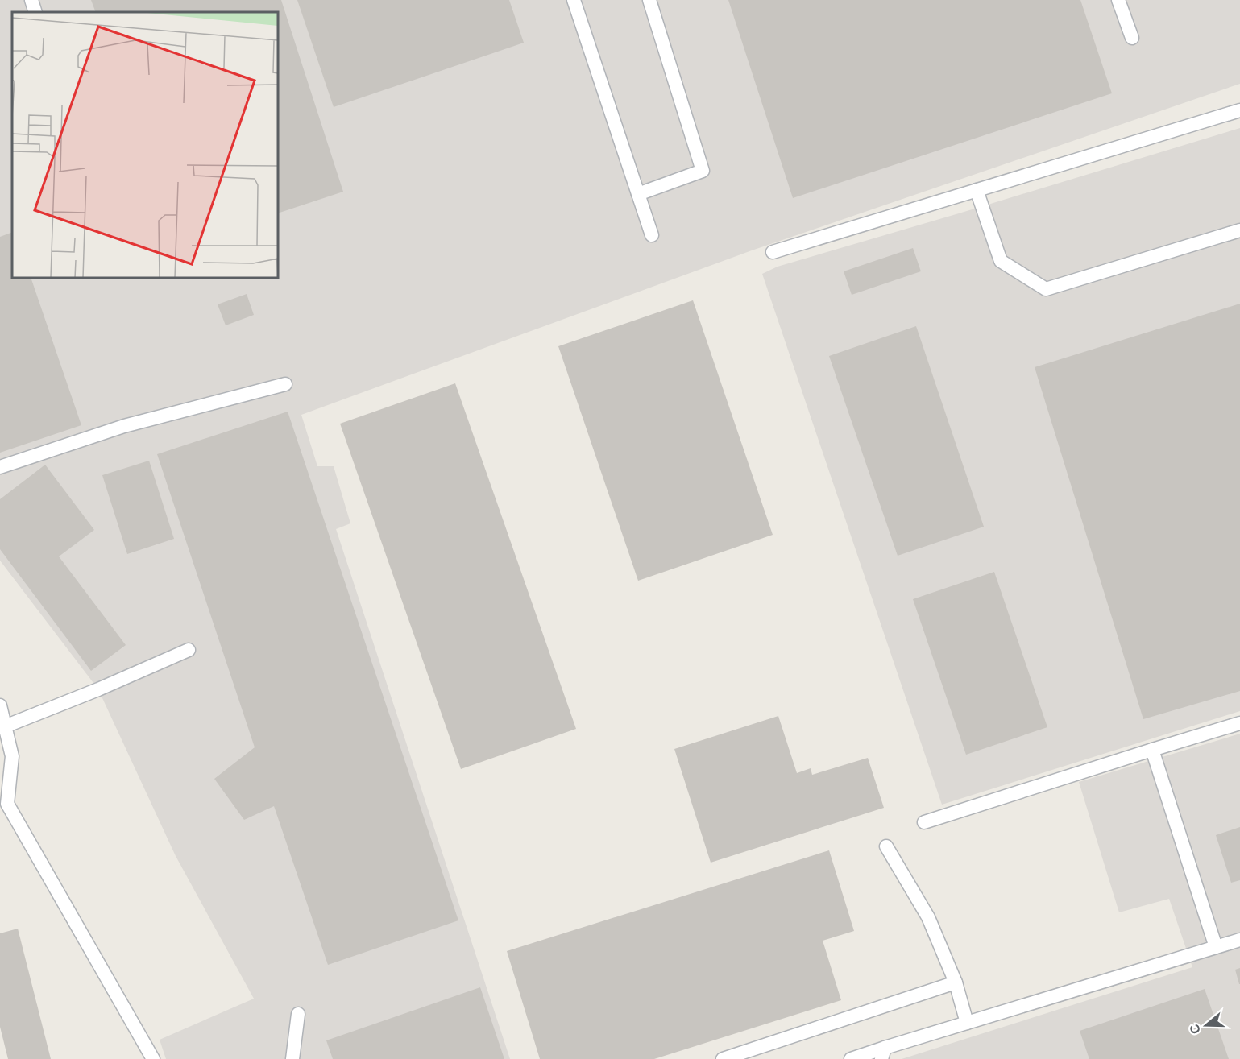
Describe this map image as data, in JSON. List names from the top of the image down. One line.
{"north":"left"}
